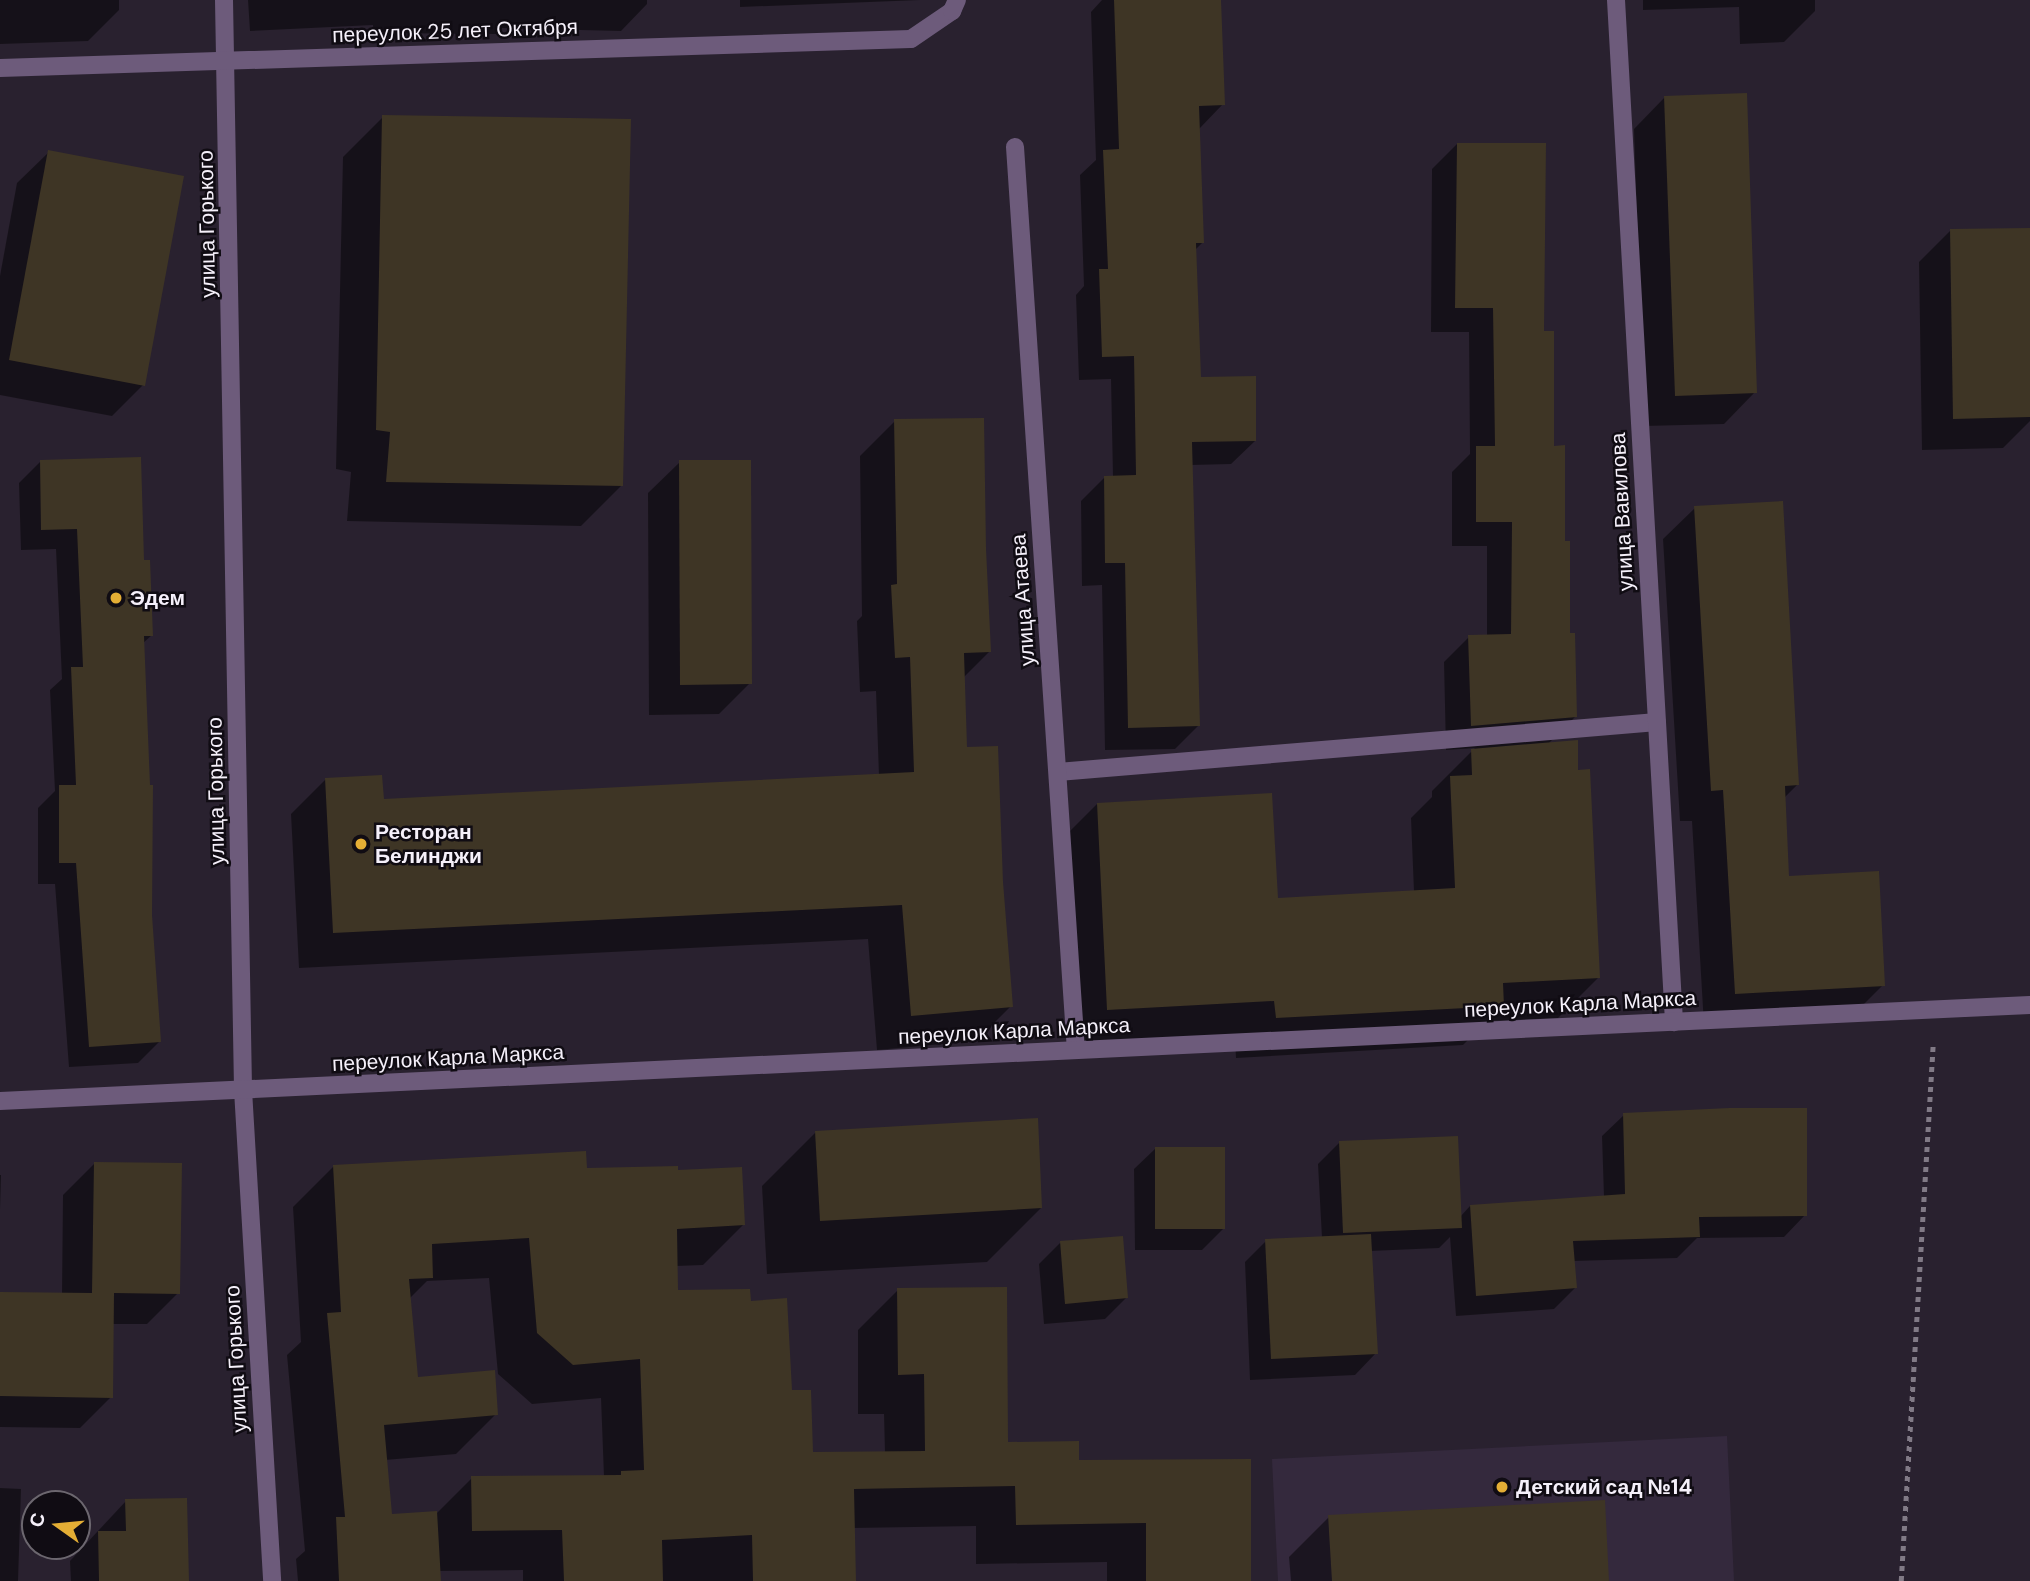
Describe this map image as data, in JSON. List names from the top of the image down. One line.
{"streets":{"street":["переулок 25 лет Октября","улица Горького","улица Вавилова","улица Атаева","переулок Карла Маркса"]},"crossings":[["переулок 25 лет Октября","улица Горького"],["улица Горького","переулок Карла Маркса"],["улица Вавилова","переулок Карла Маркса"],["улица Атаева","переулок Карла Маркса"]],"places":["Эдем","Ресторан Белинджи","Детский сад №14"],"north":"left"}
